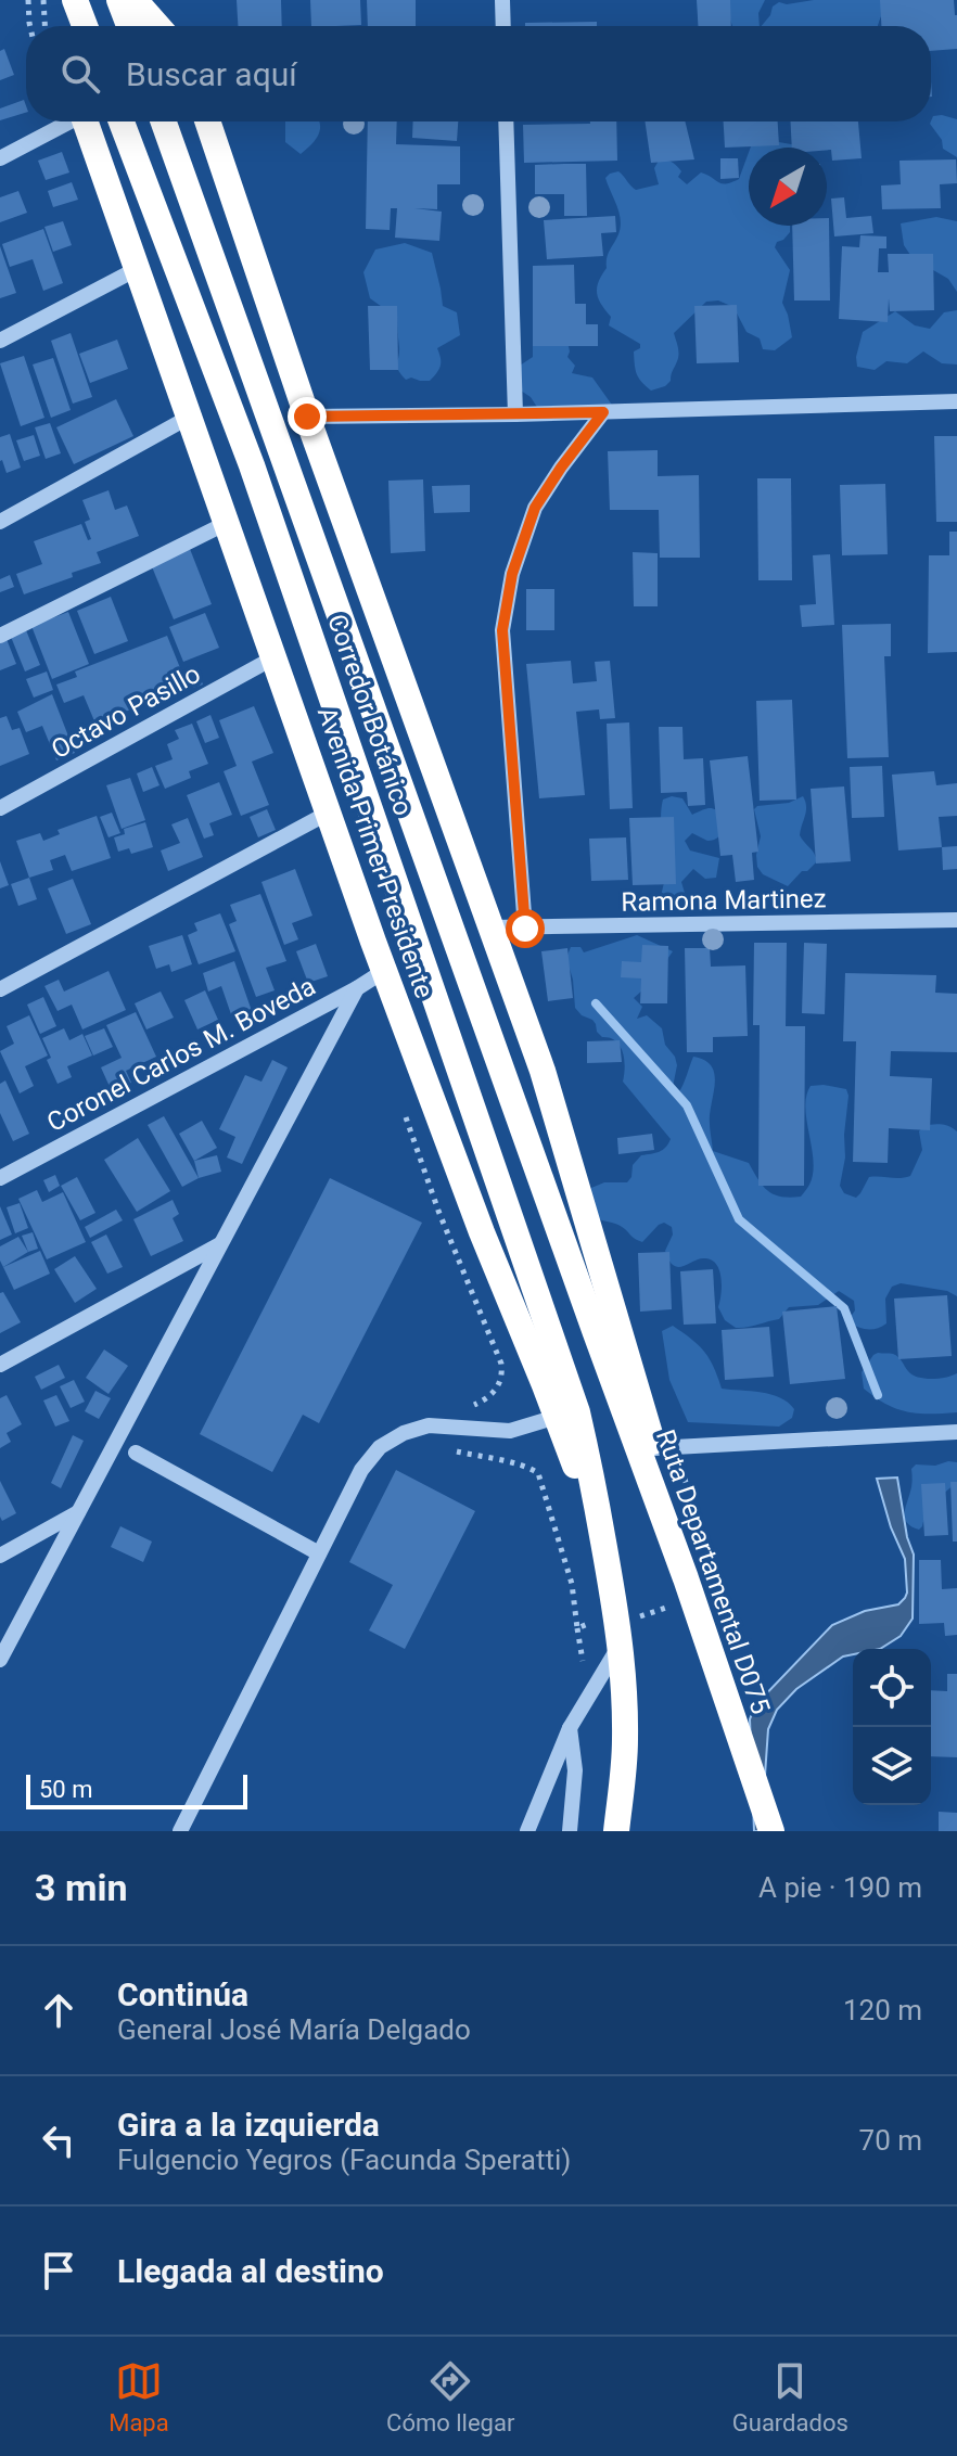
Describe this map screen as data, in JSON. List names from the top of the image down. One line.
{"streets":{"highway":["Corredor Botánico","Avenida Primer Presidente","Ruta Departamental D075"],"street":["Octavo Pasillo","Ramona Martinez","Coronel Carlos M. Boveda"]},"crossings":[["Octavo Pasillo","Avenida Primer Presidente"],["Corredor Botánico","Avenida Primer Presidente"],["Corredor Botánico","Ruta Departamental D075"],["Avenida Primer Presidente","Coronel Carlos M. Boveda"]],"scale_bar":"50 m","north":"bottom left","page":{"search":"Buscar aquí","scale":"50 m","heading":["3 min","A pie · 190 m"],"list":[["Continúa","General José María Delgado","120 m"],["Gira a la izquierda","Fulgencio Yegros (Facunda Speratti)","70 m"],"Llegada al destino"],"nav":["Mapa","Cómo llegar","Guardados"]}}
